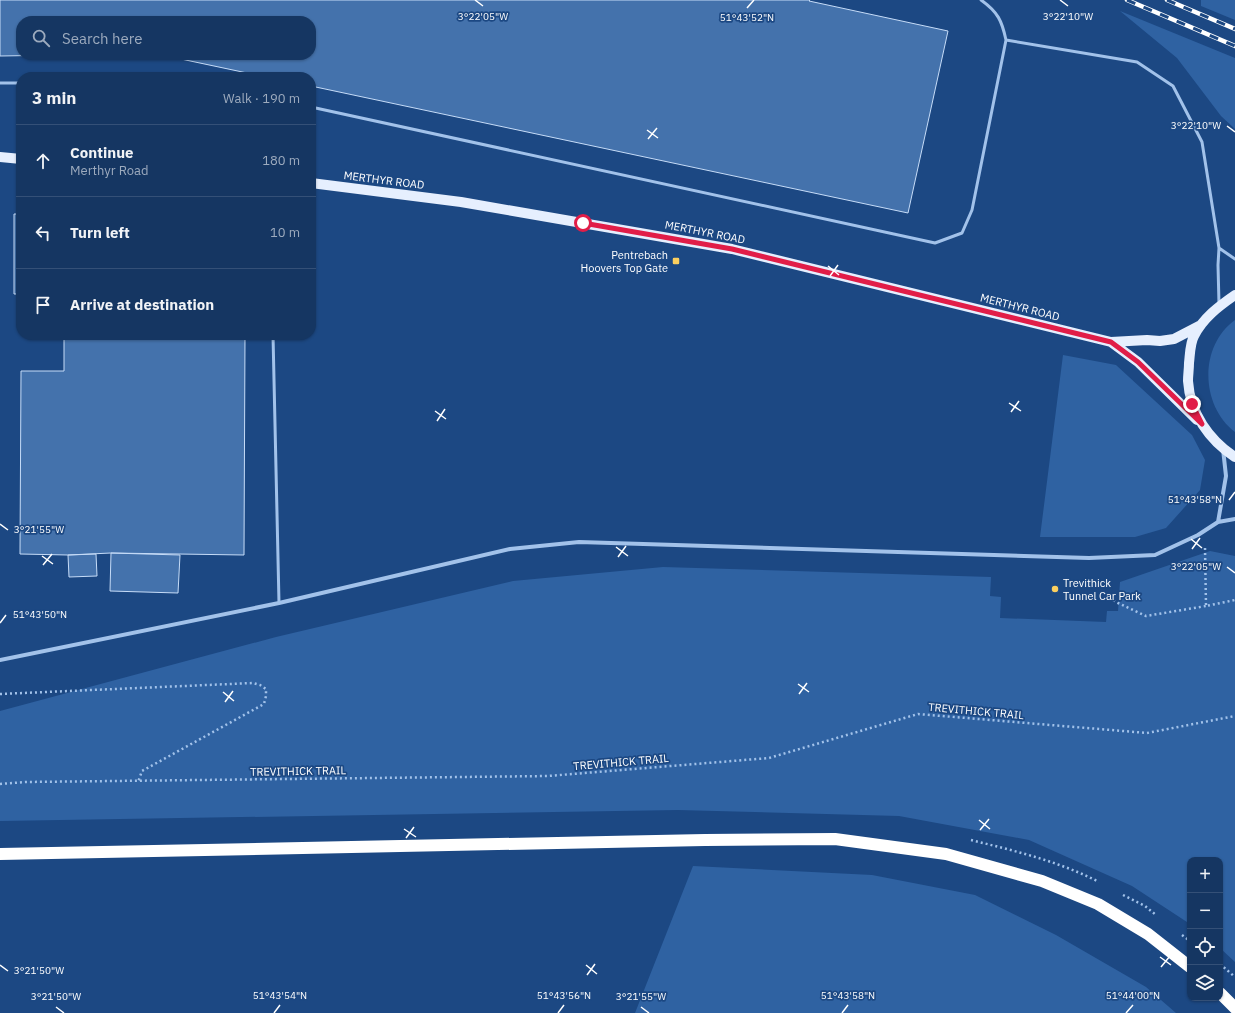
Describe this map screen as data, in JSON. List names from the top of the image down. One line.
{"streets":{"main road":["MERTHYR ROAD"],"path":["TREVITHICK TRAIL"]},"places":{"transit":["Pentrebach Hoovers Top Gate"],"other":["Trevithick Tunnel Car Park"]},"page":{"search":"Search here","heading":["3 min","Walk · 190 m"],"list":[["Continue","Merthyr Road","180 m"],["Turn left","10 m"],"Arrive at destination"],"map_buttons":["+","−"]},"coordinates":["3°22'05\"W","3°22'10\"W","51°43'52\"N","51°43'58\"N","3°21'55\"W","51°43'50\"N","3°21'50\"W","51°43'54\"N","51°43'56\"N","51°44'00\"N"]}
